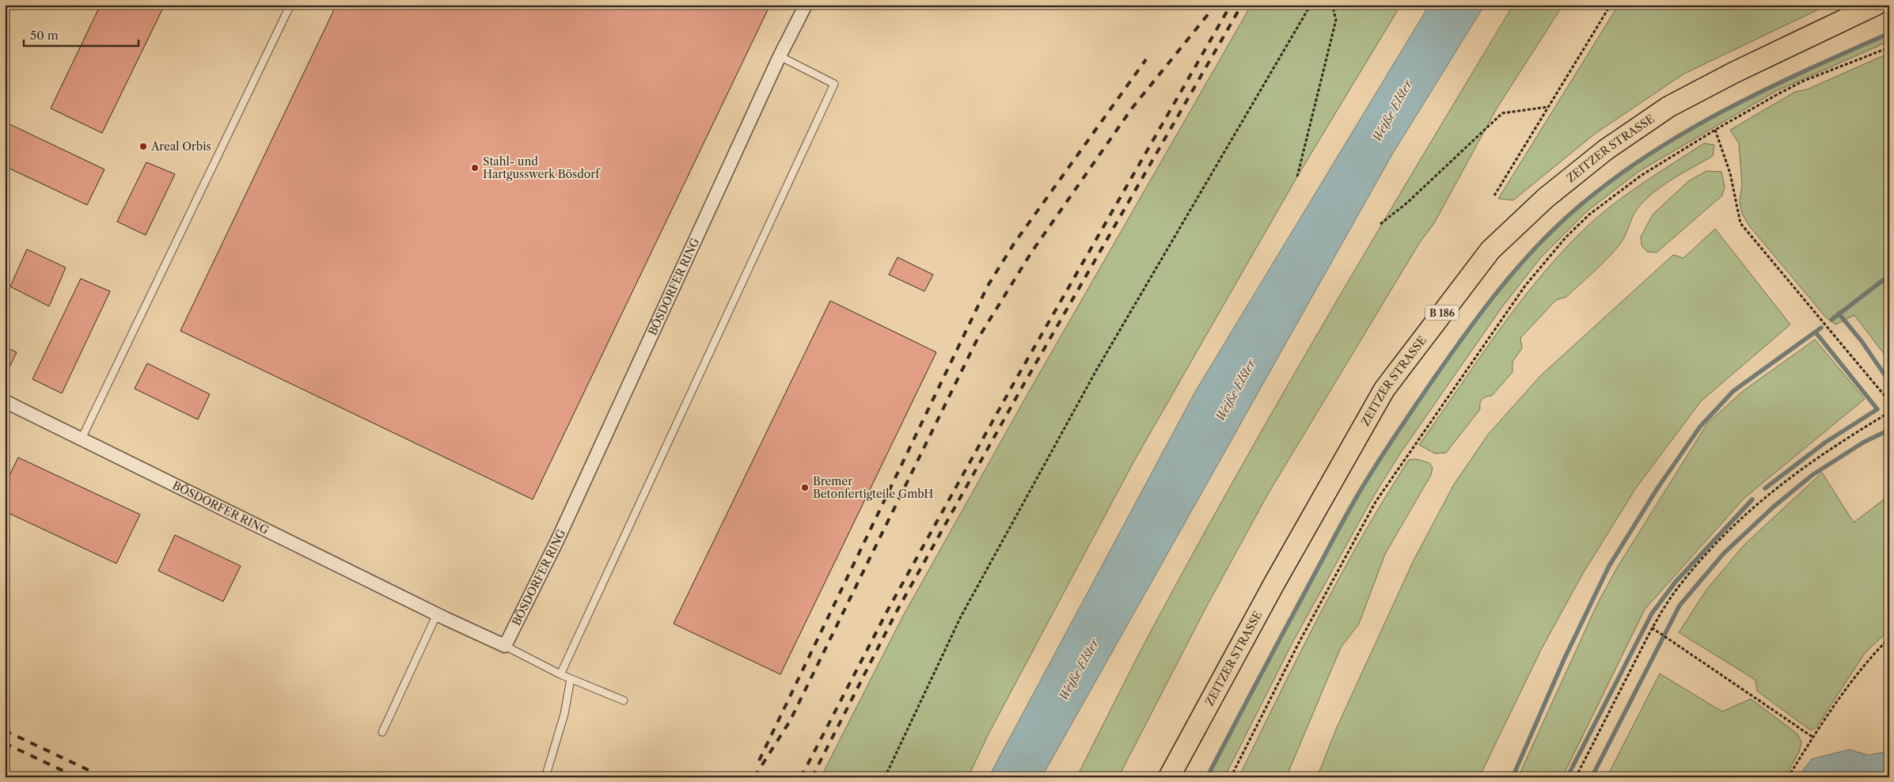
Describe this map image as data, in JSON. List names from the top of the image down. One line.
{"streets":{"main road":["ZEITZER STRASSE","B 186"],"street":["BÖSDORFER RING"]},"water":["Weiße Elster"],"places":["Areal Orbis","Stahl- und Hartgusswerk Bösdorf","Bremer Betonfertigteile GmbH"],"scale_bar":"50 m"}
